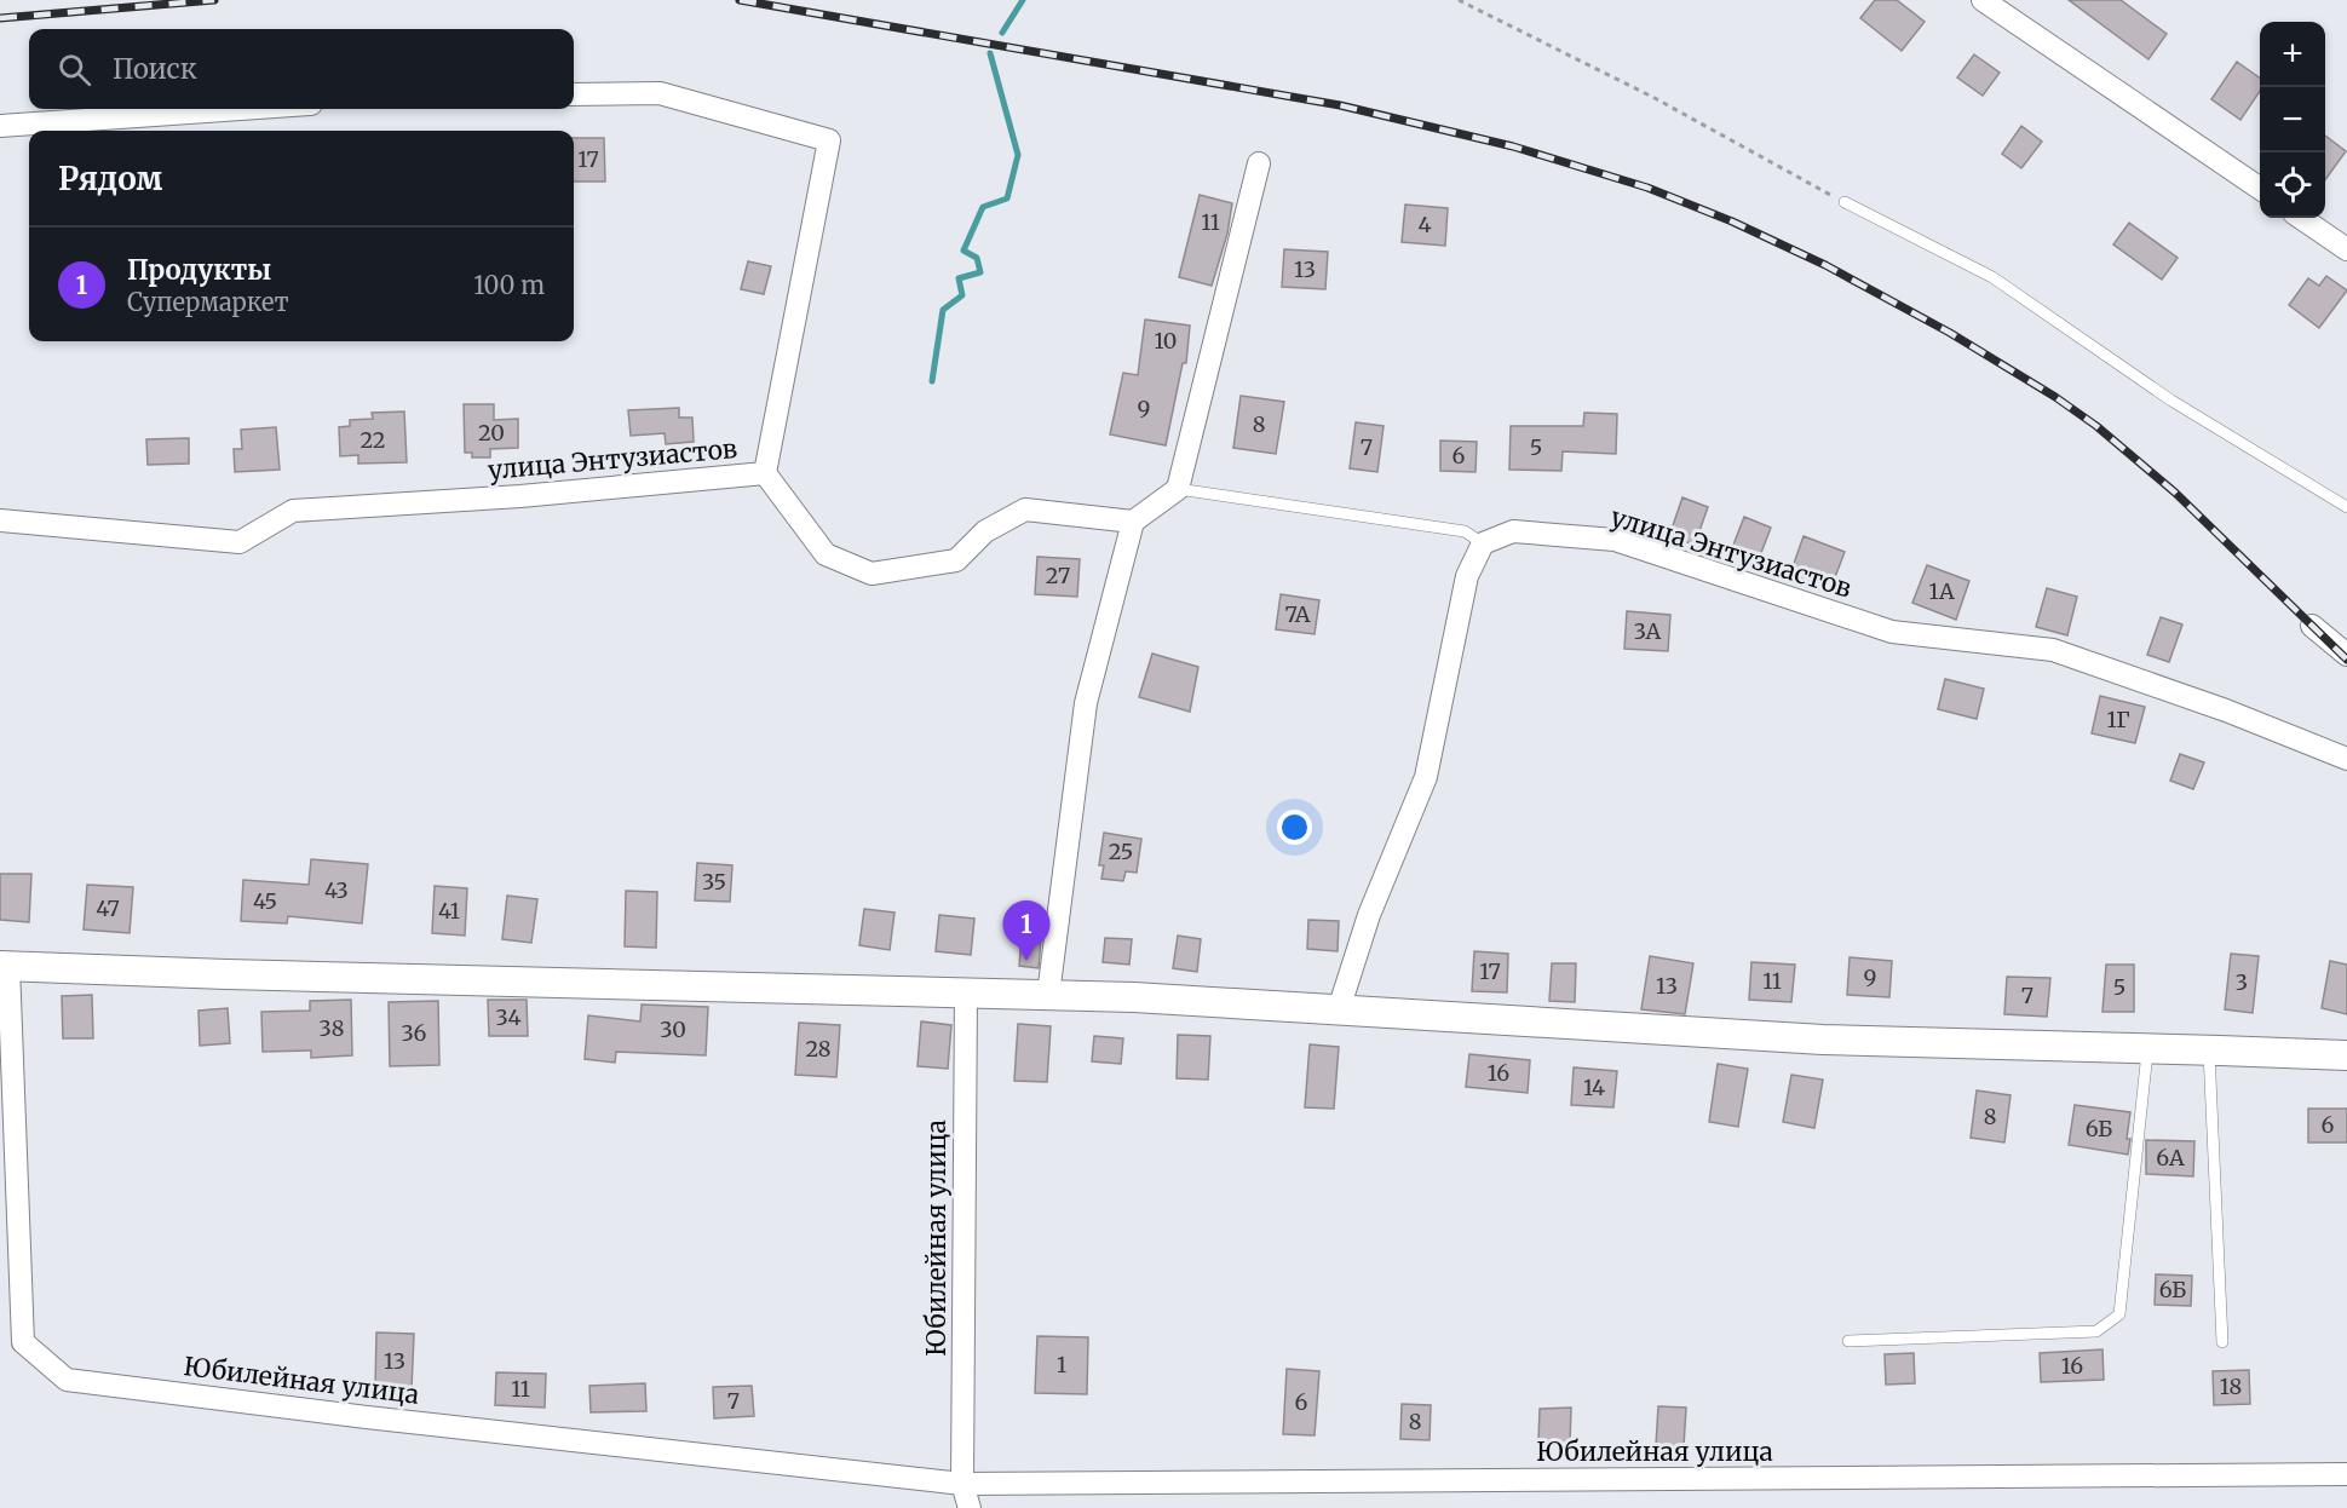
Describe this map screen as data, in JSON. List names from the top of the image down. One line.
{"streets":{"street":["улица Энтузиастов","Юбилейная улица"]},"house_numbers":["17","11","4","13","10","9","8","20","22","7","5","6","27","1А","7А","3А","1Г","25","35","43","45","47","41","17","9","11","3","13","5","7","34","38","30","36","28","16","14","8","6","6Б","6А","6Б","13","1","16","18","11","7","6","8"],"page":{"map_buttons":["+","−"],"search":"Поиск","heading":"Рядом","list":[{"mark":"1","name":"Продукты","note":"Супермаркет","value":"100 m"}],"pins":"1"}}
